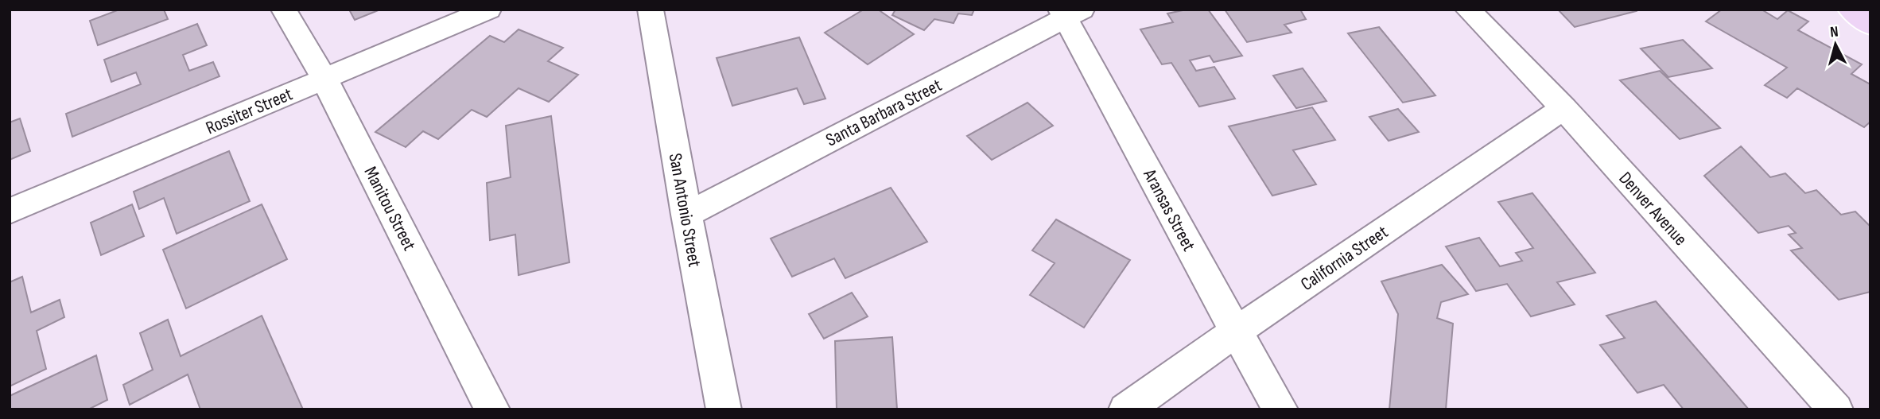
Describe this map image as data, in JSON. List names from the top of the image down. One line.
{"streets":{"street":["Rossiter Street","Santa Barbara Street","Manitou Street","Denver Avenue","San Antonio Street","Aransas Street","California Street"]},"crossings":[["Rossiter Street","Manitou Street"],["Santa Barbara Street","San Antonio Street"],["Santa Barbara Street","Aransas Street"],["Denver Avenue","California Street"],["Aransas Street","California Street"]],"north":"top"}
